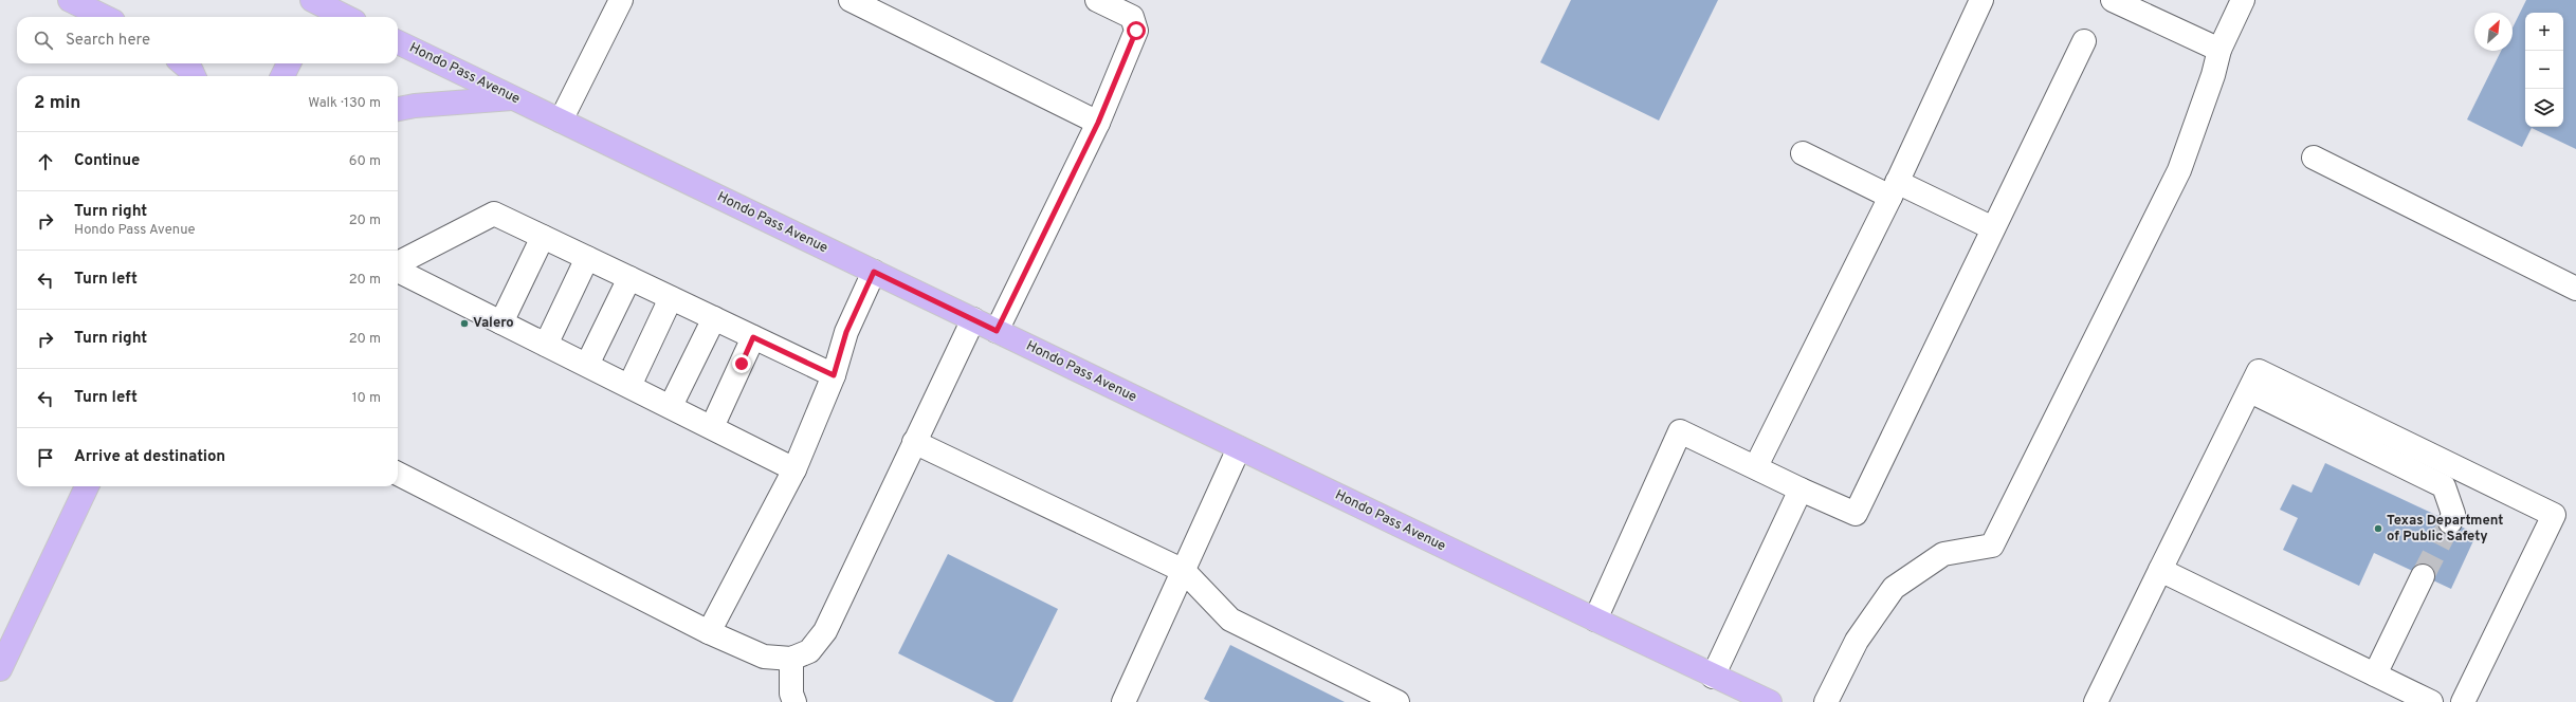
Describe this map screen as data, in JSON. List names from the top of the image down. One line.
{"streets":{"main road":["Hondo Pass Avenue"]},"places":["Valero","Texas Department of Public Safety"],"north":"top right","page":{"map_buttons":["+","−"],"search":"Search here","heading":["2 min","Walk · 130 m"],"list":[["Continue","60 m"],["Turn right","Hondo Pass Avenue","20 m"],["Turn left","20 m"],["Turn right","20 m"],["Turn left","10 m"],"Arrive at destination"]}}
